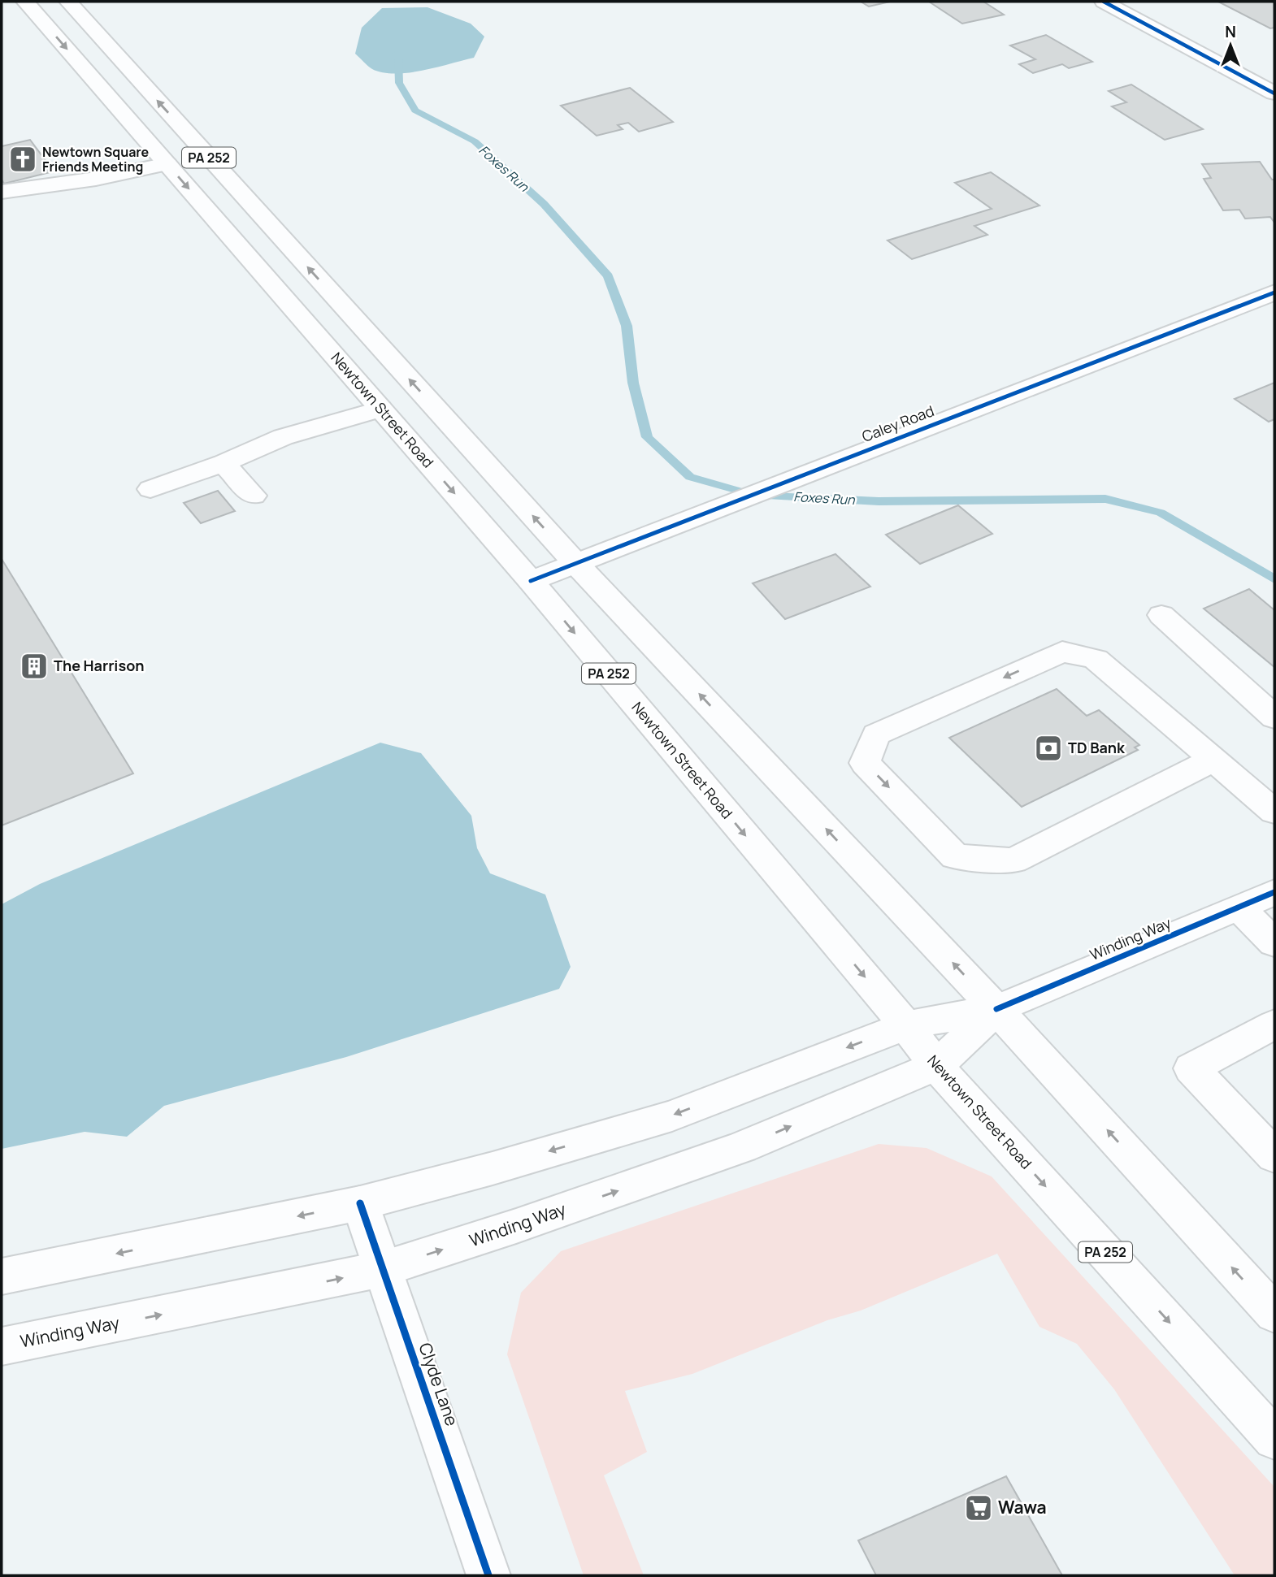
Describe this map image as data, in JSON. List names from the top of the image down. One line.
{"streets":{"main road":["PA 252","Newtown Street Road","Caley Road","Winding Way","Clyde Lane"]},"crossings":[["PA 252","Caley Road"],["PA 252","Winding Way"],["Newtown Street Road","Caley Road"],["Newtown Street Road","Winding Way"],["Winding Way","Clyde Lane"]],"water":["Foxes Run"],"places":{"church":["Newtown Square Friends Meeting"],"building":["The Harrison"],"bank":["TD Bank"],"supermarket":["Wawa"]},"north":"top"}
